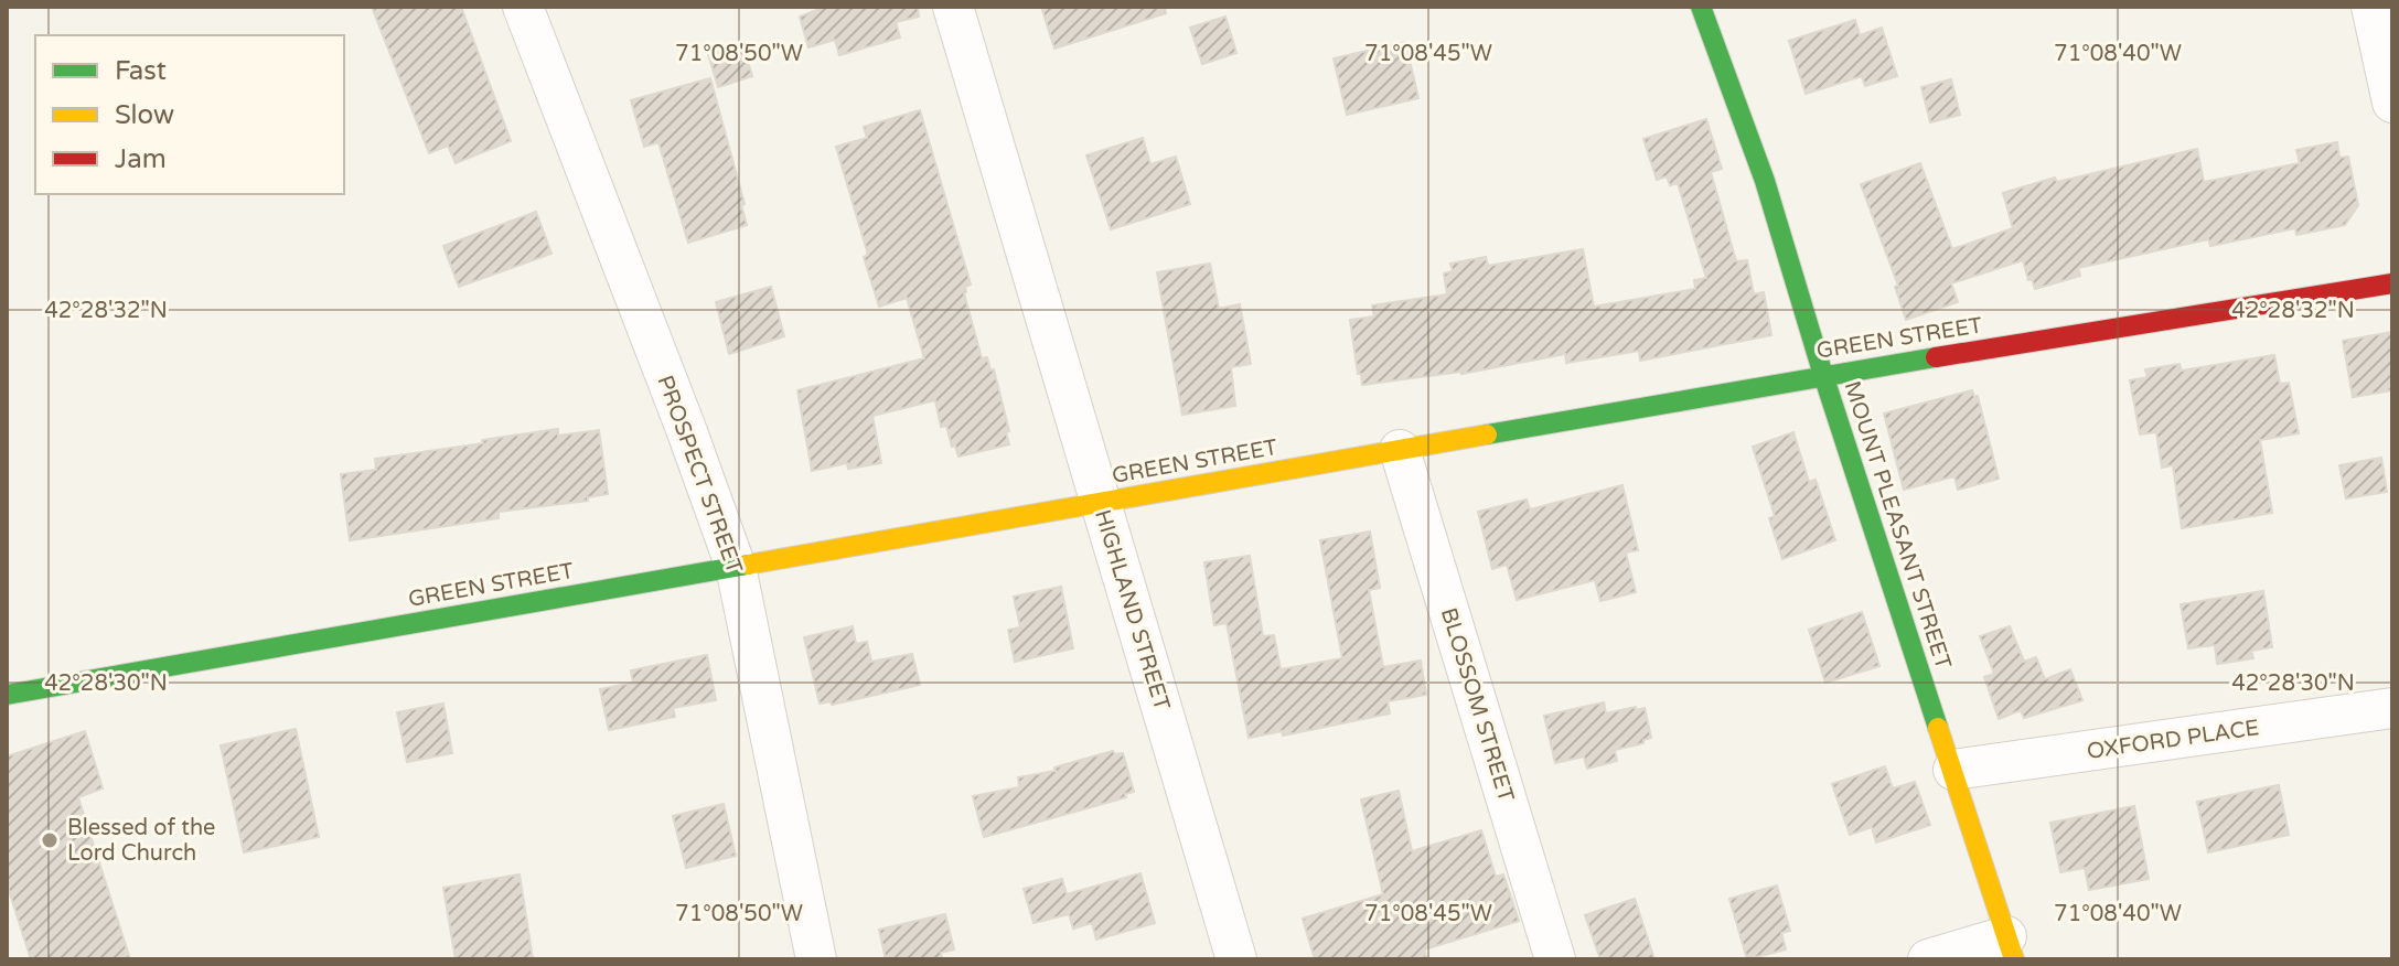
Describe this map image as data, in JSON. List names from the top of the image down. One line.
{"streets":{"street":["GREEN STREET","PROSPECT STREET","MOUNT PLEASANT STREET","HIGHLAND STREET","BLOSSOM STREET","OXFORD PLACE"]},"crossings":[["GREEN STREET","PROSPECT STREET"],["GREEN STREET","MOUNT PLEASANT STREET"],["GREEN STREET","HIGHLAND STREET"],["GREEN STREET","BLOSSOM STREET"],["MOUNT PLEASANT STREET","OXFORD PLACE"]],"places":["Blessed of the Lord Church"],"legend":["Fast","Slow","Jam"],"coordinates":["71°08'50\"W","71°08'45\"W","71°08'40\"W","42°28'32\"N","42°28'30\"N"]}
